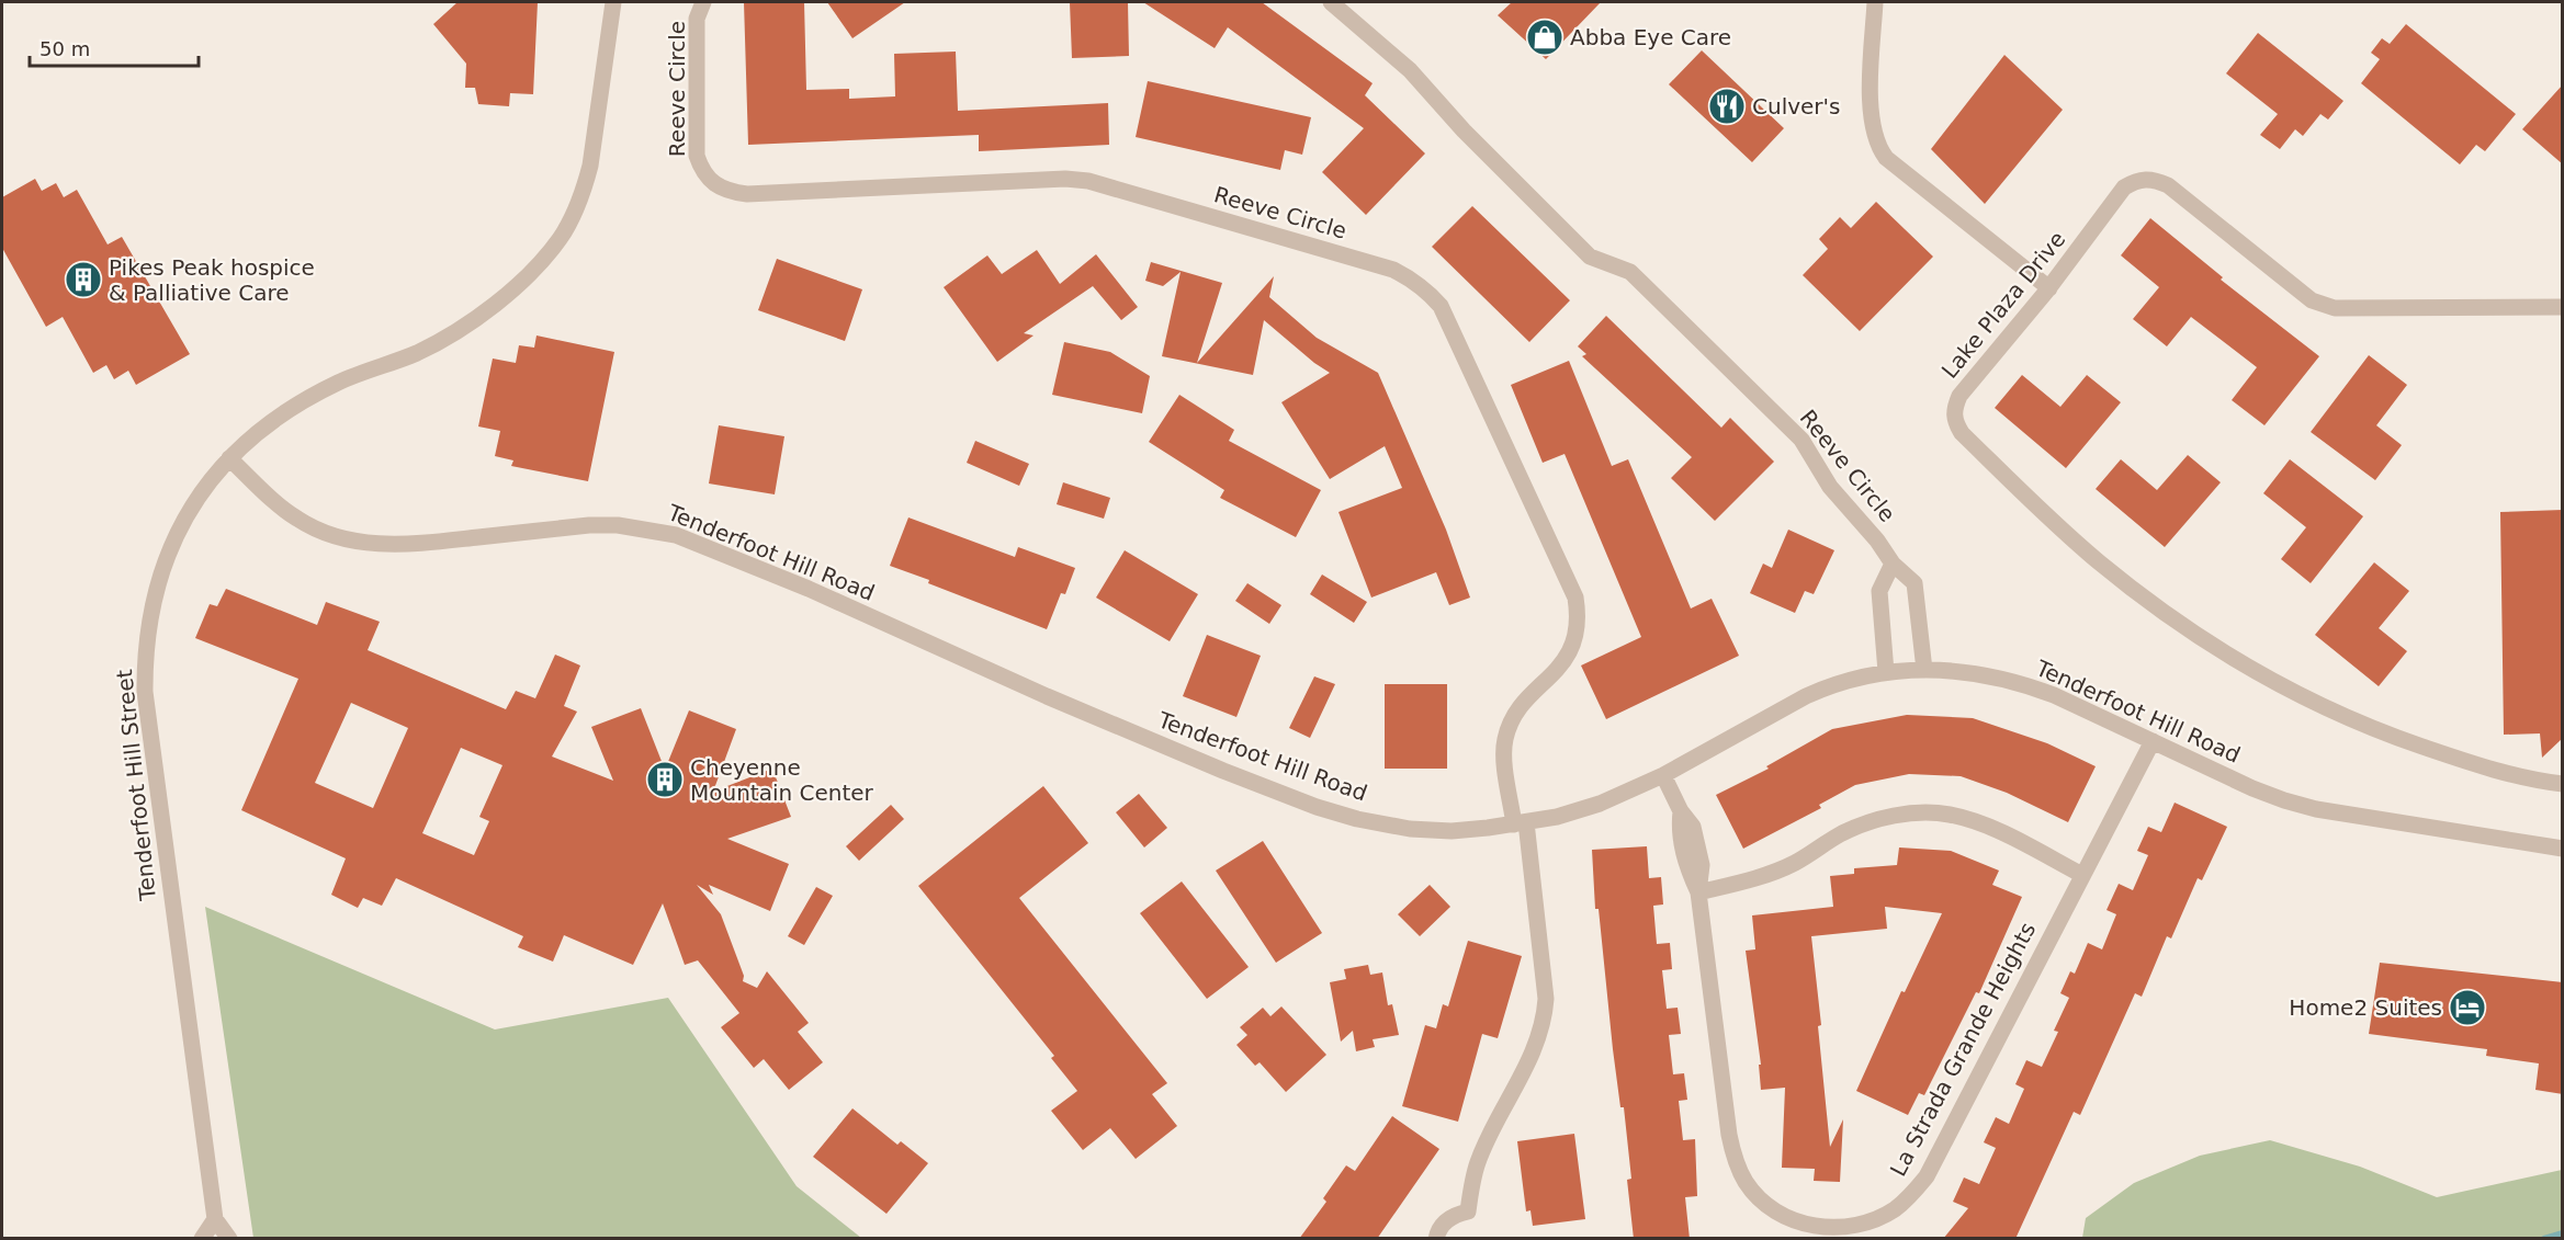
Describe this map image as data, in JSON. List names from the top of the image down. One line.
{"streets":{"street":["Reeve Circle","Lake Plaza Drive","Tenderfoot Hill Road","Tenderfoot Hill Street","La Strada Grande Heights"]},"crossings":[["Reeve Circle","Tenderfoot Hill Road"],["Tenderfoot Hill Road","Tenderfoot Hill Street"],["Tenderfoot Hill Road","La Strada Grande Heights"]],"places":{"shop":["Abba Eye Care"],"restaurant":["Culver's"],"building":["Pikes Peak hospice & Palliative Care","Cheyenne Mountain Center"],"hotel":["Home2 Suites"]},"scale_bar":"50 m"}
